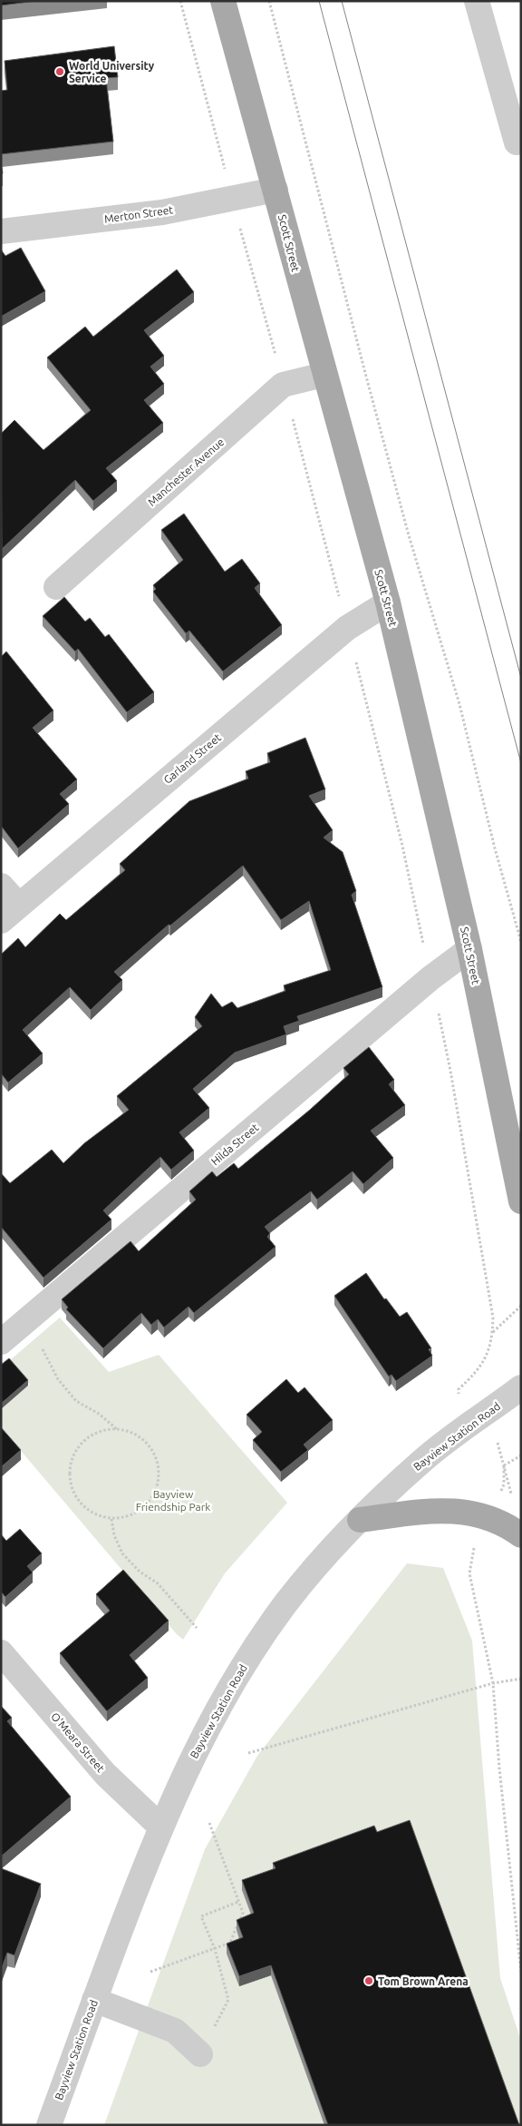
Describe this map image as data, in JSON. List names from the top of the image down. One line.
{"streets":{"main road":["Scott Street"],"street":["Merton Street","Manchester Avenue","Garland Street","Hilda Street","Bayview Station Road","O'Meara Street"]},"crossings":[["Merton Street","Scott Street"],["Scott Street","Manchester Avenue"],["Scott Street","Garland Street"],["Scott Street","Hilda Street"],["Bayview Station Road","O'Meara Street"]],"parks":["Bayview Friendship Park"],"places":["World University Service","Tom Brown Arena"]}
